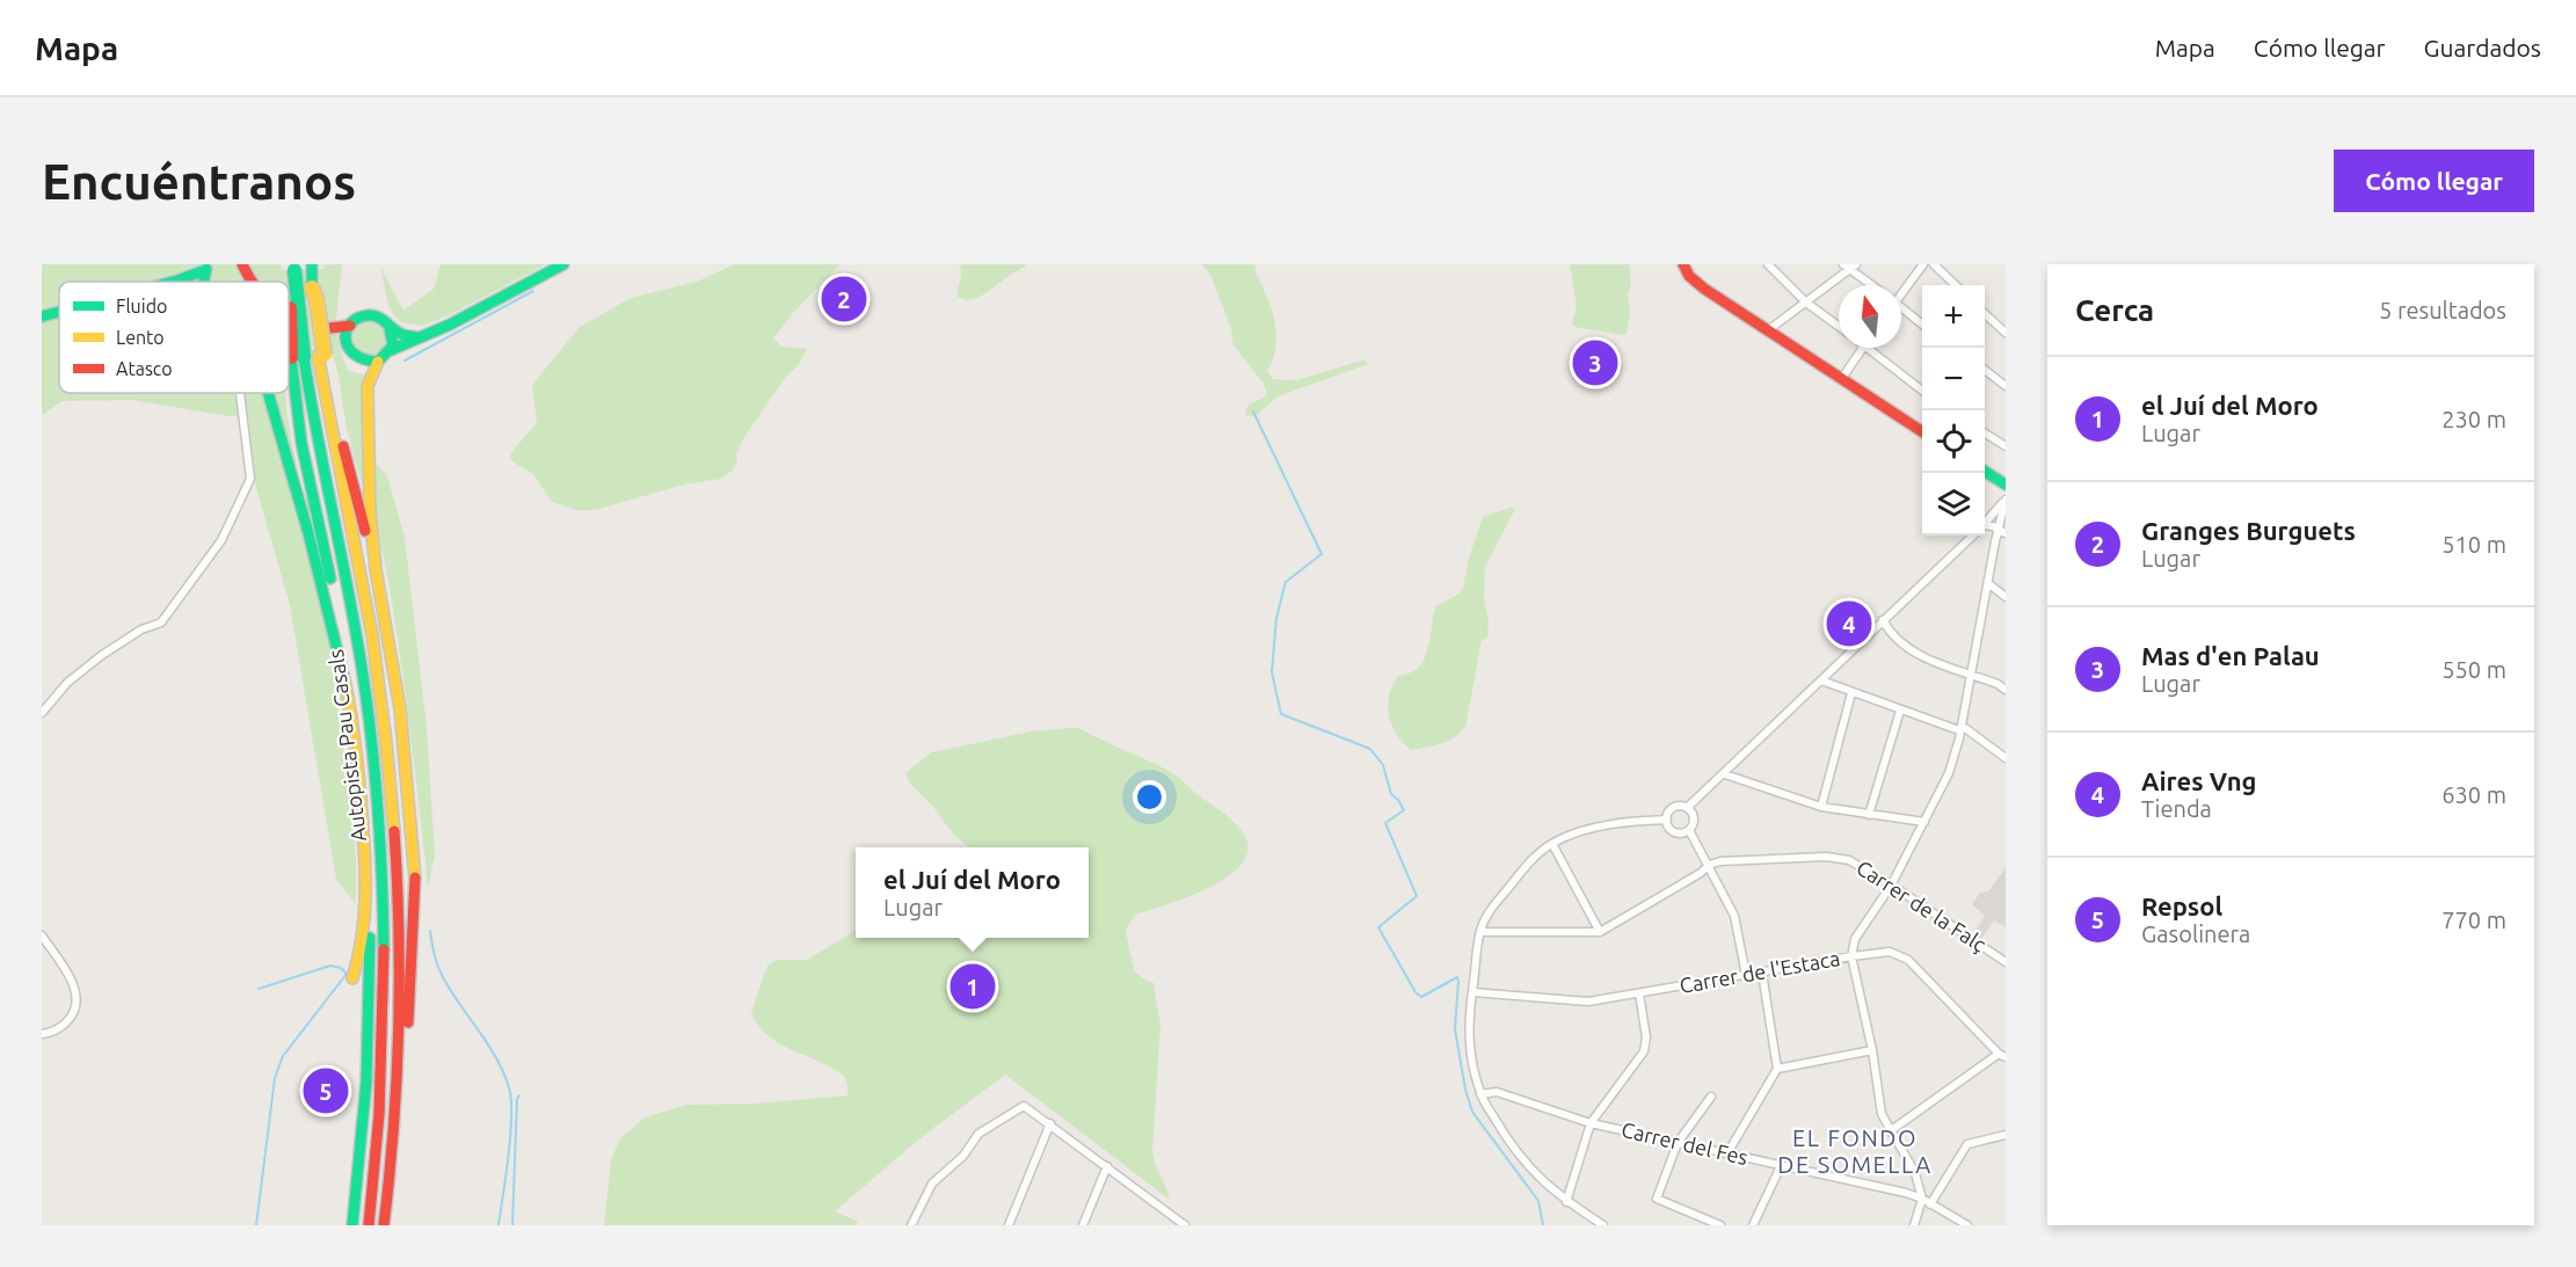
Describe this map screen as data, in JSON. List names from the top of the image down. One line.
{"streets":{"main road":["Autopista Pau Casals"],"street":["Carrer de la Falç","Carrer de l'Estaca","Carrer del Fes"]},"districts":["EL FONDO DE SOMELLA"],"legend":["Fluido","Lento","Atasco"],"north":"top","page":{"header":"Mapa","nav":["Mapa","Cómo llegar","Guardados"],"buttons":"Cómo llegar","title":"Encuéntranos","heading":["Cerca","5 resultados"],"pins":["2","3","4","1","5"],"map_buttons":["+","−"],"list":[{"mark":"1","name":"el Juí del Moro","note":"Lugar","value":"230 m"},{"mark":"2","name":"Granges Burguets","note":"Lugar","value":"510 m"},{"mark":"3","name":"Mas d'en Palau","note":"Lugar","value":"550 m"},{"mark":"4","name":"Aires Vng","note":"Tienda","value":"630 m"},{"mark":"5","name":"Repsol","note":"Gasolinera","value":"770 m"}],"popup":["el Juí del Moro","Lugar"]}}
